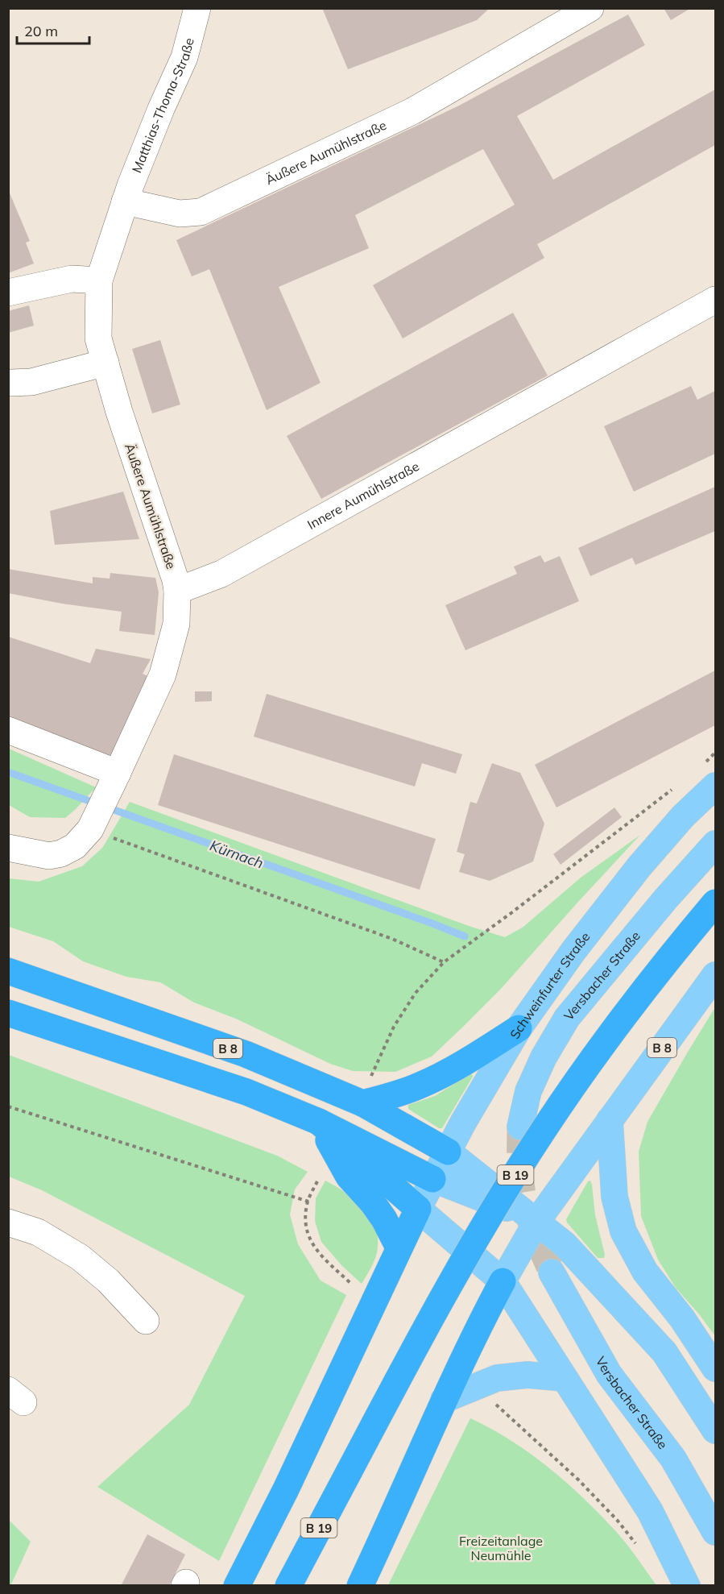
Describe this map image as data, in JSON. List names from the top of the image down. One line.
{"streets":{"highway":["B 8","B 19"],"main road":["Versbacher Straße","Schweinfurter Straße"],"street":["Matthias-Thoma-Straße","Äußere Aumühlstraße","Innere Aumühlstraße"]},"crossings":[["Matthias-Thoma-Straße","Äußere Aumühlstraße"],["Äußere Aumühlstraße","Innere Aumühlstraße"],["Schweinfurter Straße","B 8"]],"water":["Kürnach"],"parks":["Freizeitanlage Neumühle"],"scale_bar":"20 m"}
